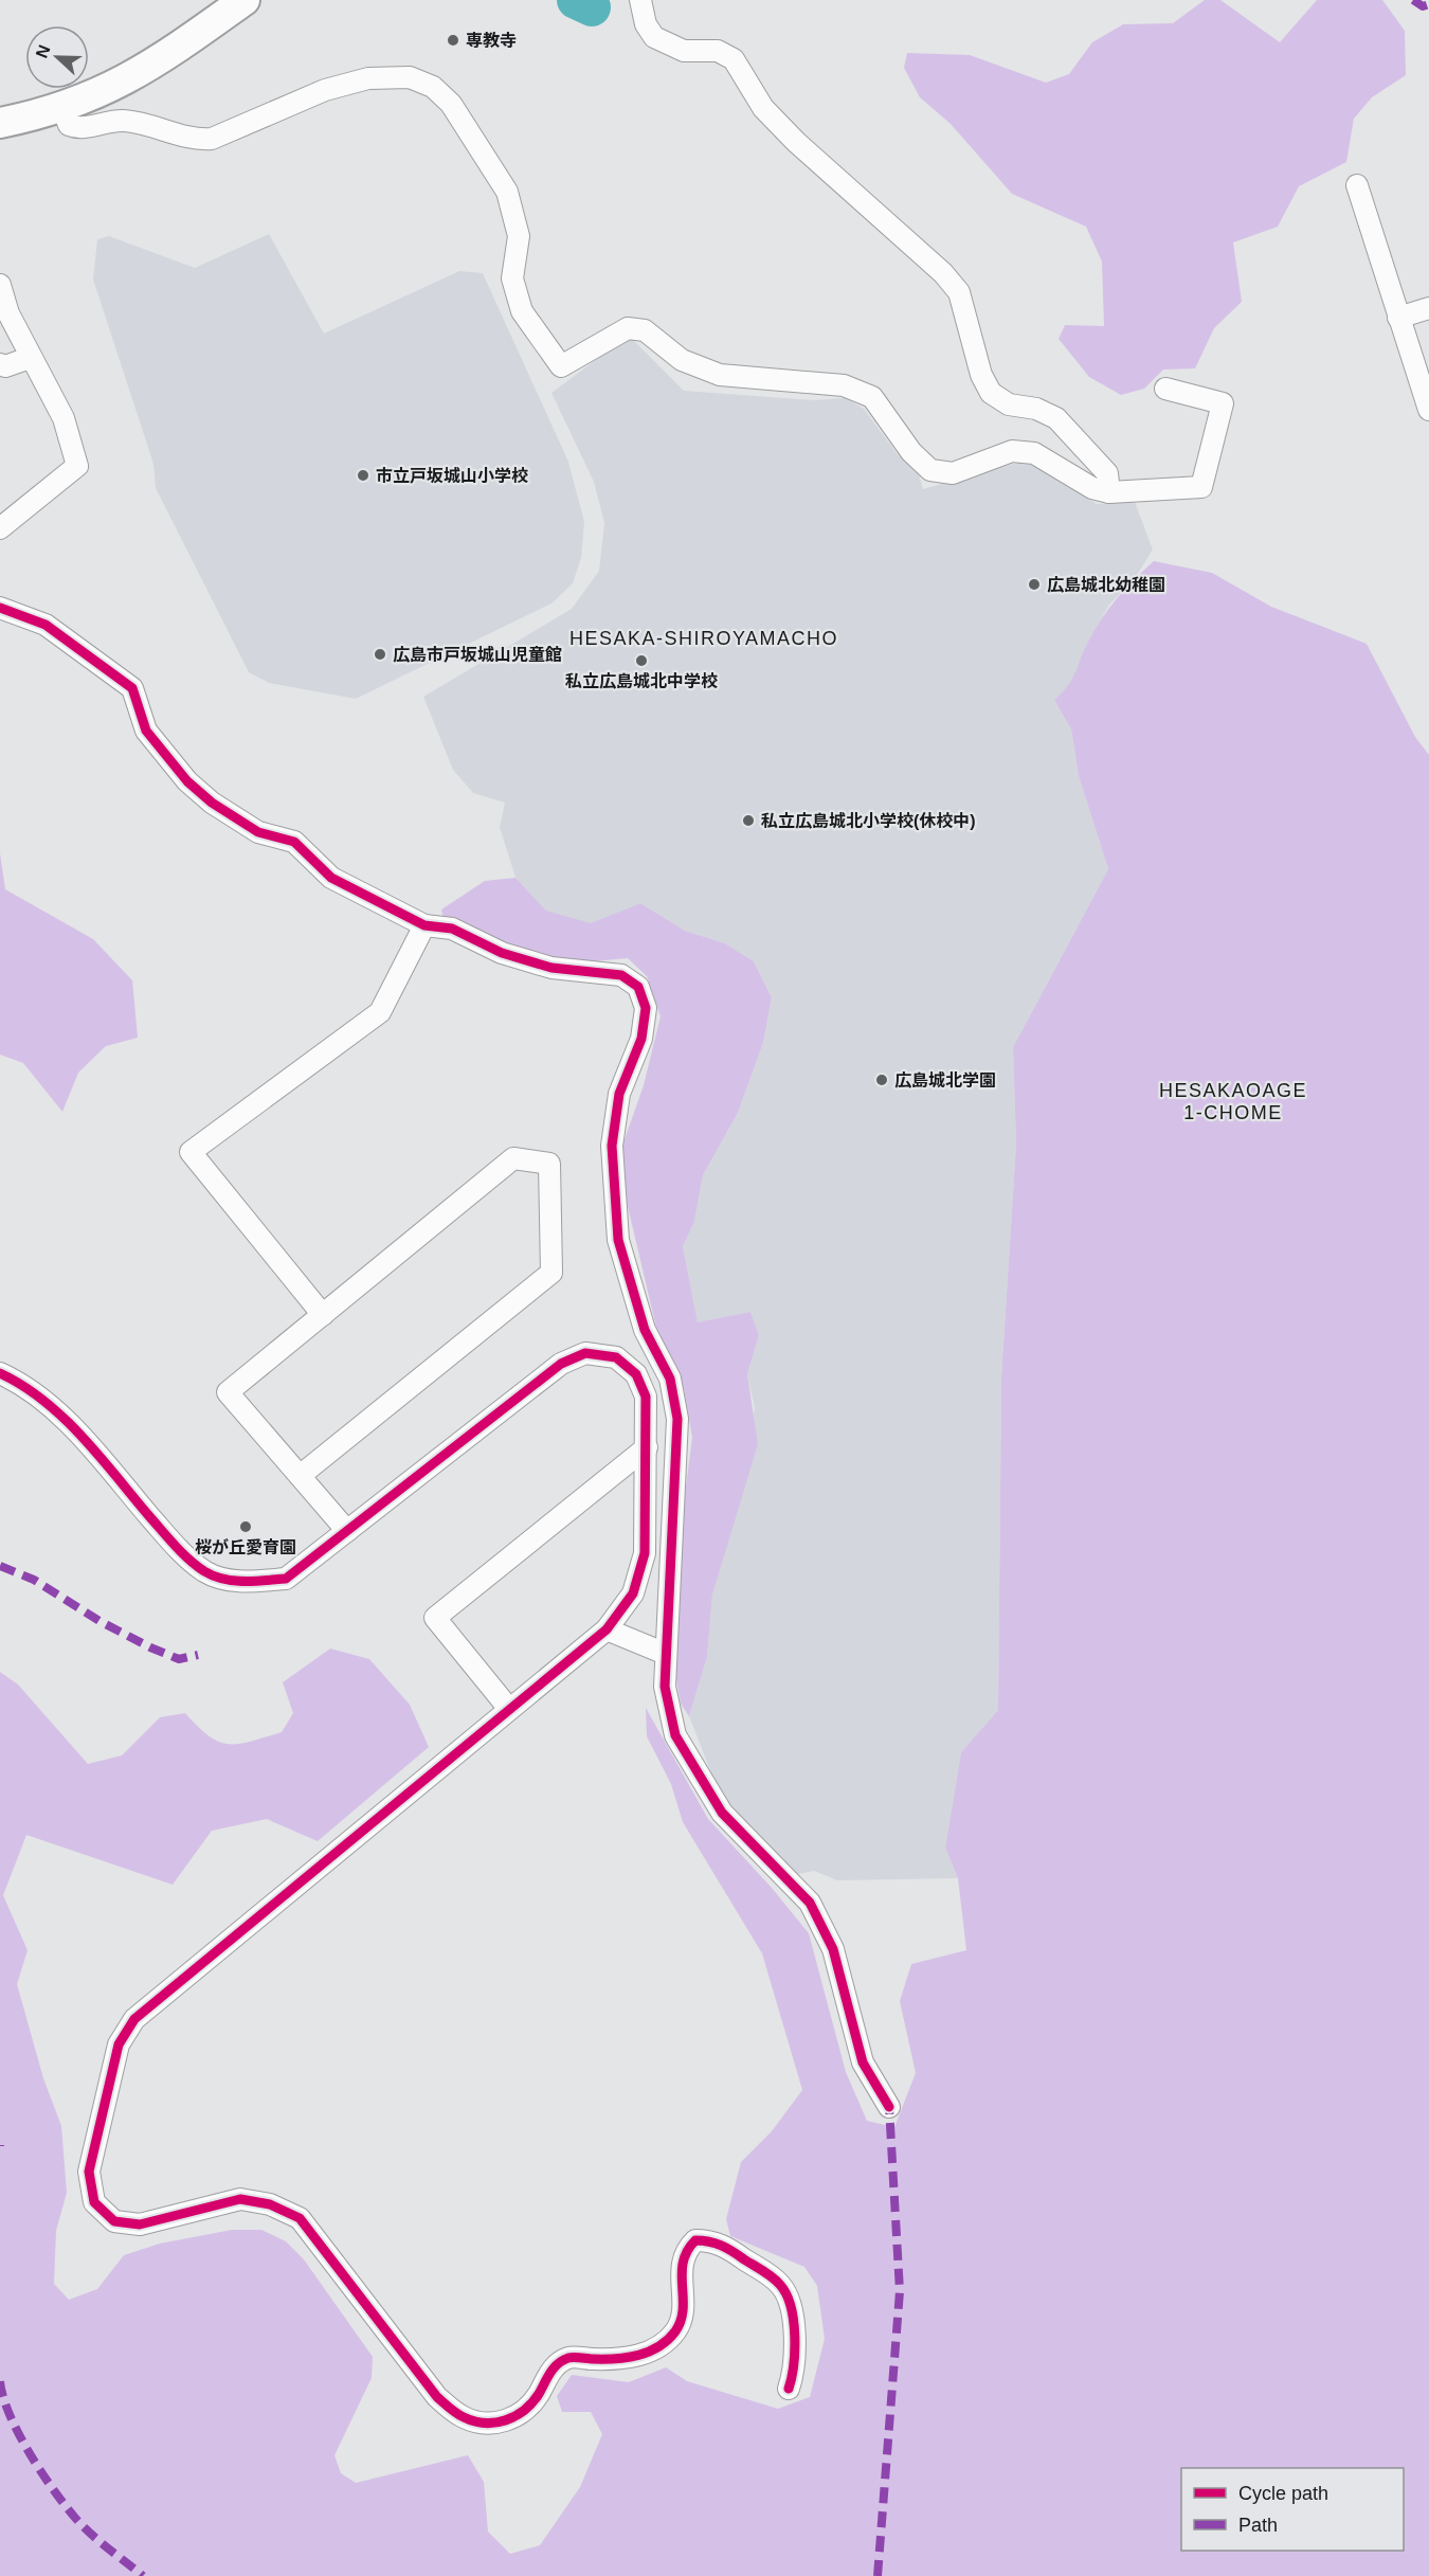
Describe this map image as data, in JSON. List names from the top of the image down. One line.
{"districts":["HESAKA-SHIROYAMACHO","HESAKAOAGE 1-CHOME"],"places":["専教寺","市立戸坂城山小学校","広島城北幼稚園","広島市戸坂城山児童館","私立広島城北中学校","私立広島城北小学校(休校中)","広島城北学園","桜が丘愛育園"],"legend":["Cycle path","Path"],"north":"left"}
